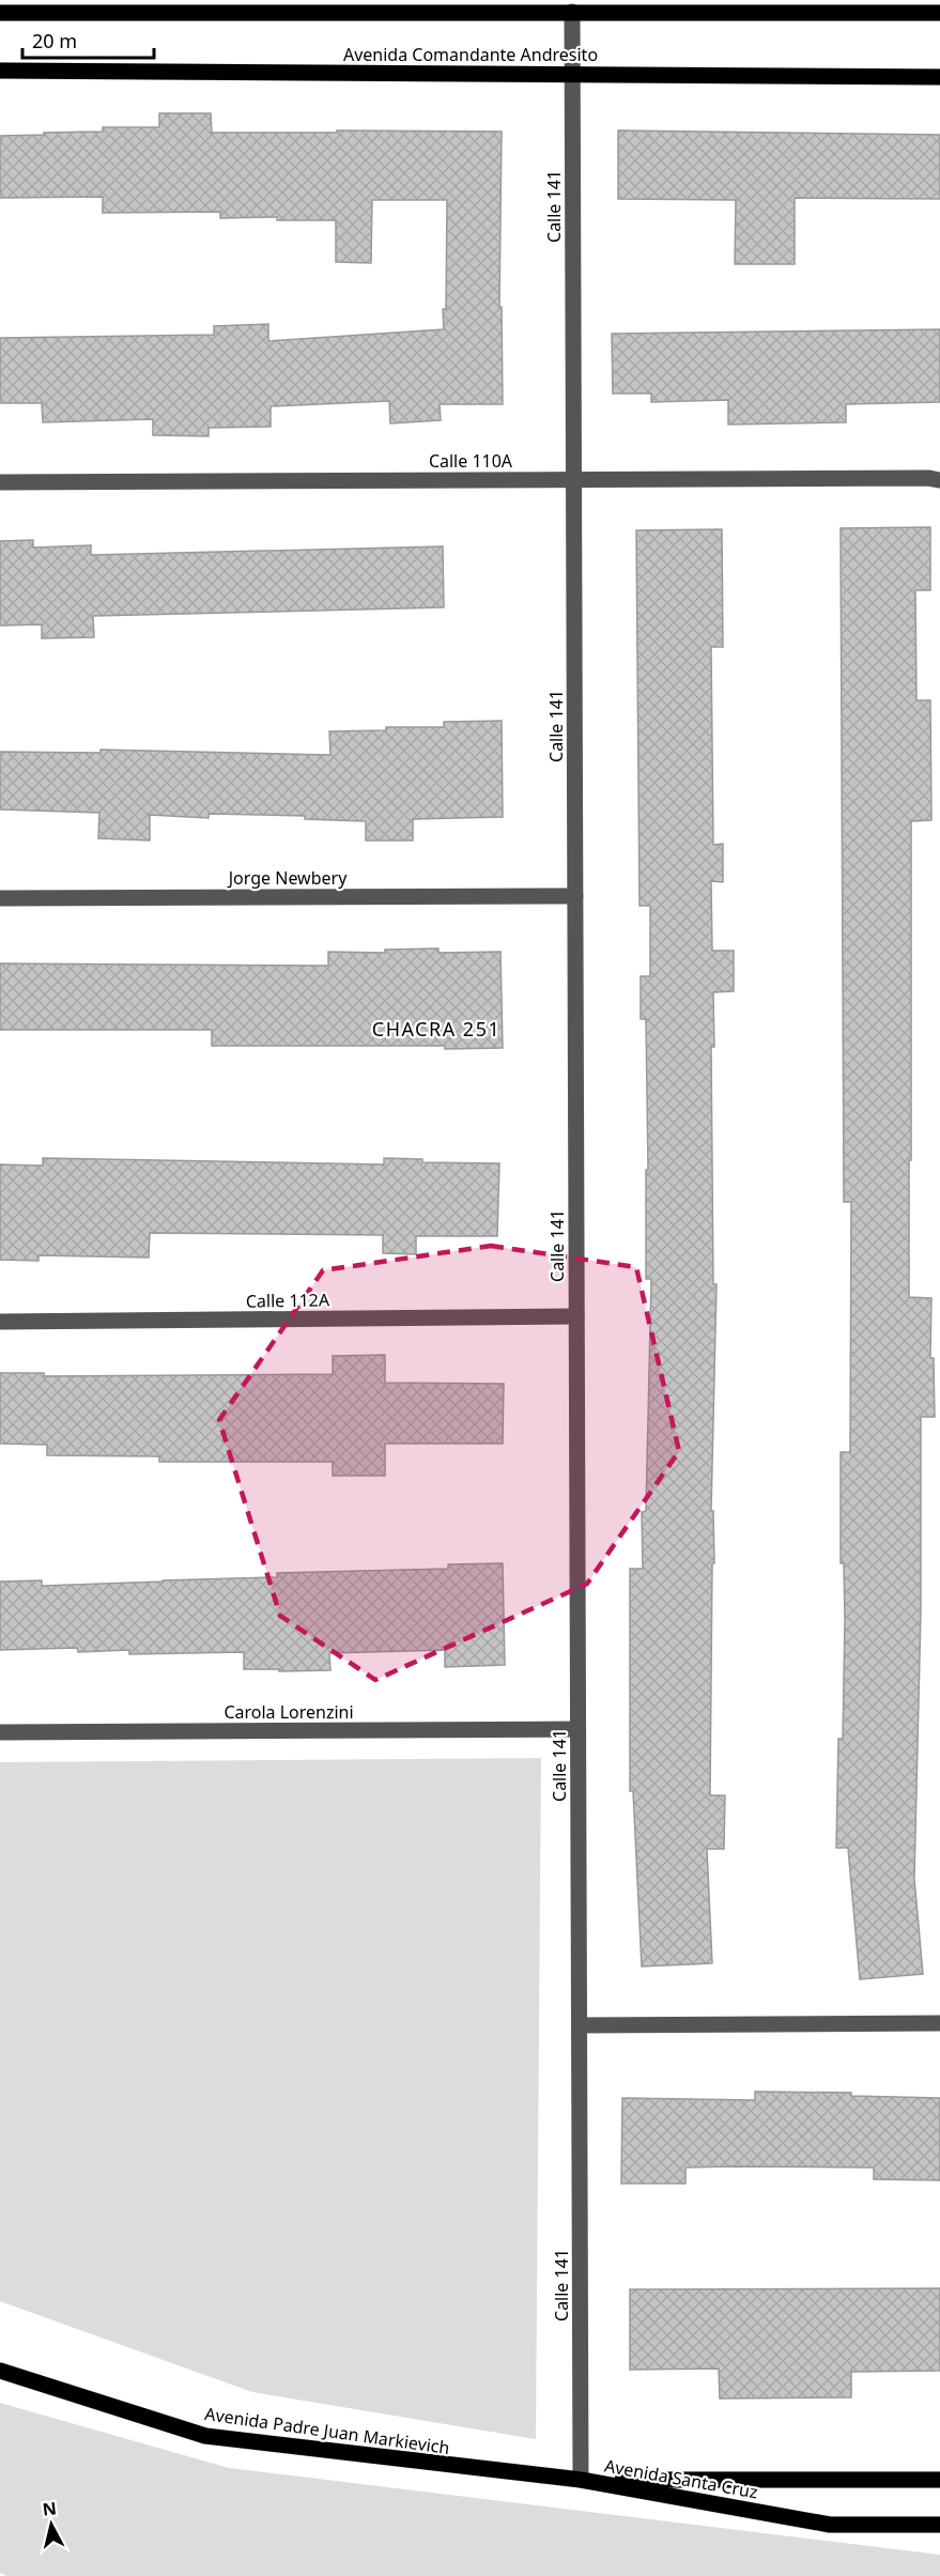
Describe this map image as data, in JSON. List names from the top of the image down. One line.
{"streets":{"main road":["Avenida Comandante Andresito","Avenida Padre Juan Markievich","Avenida Santa Cruz"],"street":["Calle 141","Calle 110A","Jorge Newbery","Calle 112A","Carola Lorenzini"]},"crossings":[["Avenida Comandante Andresito","Calle 141"],["Calle 141","Calle 110A"],["Calle 141","Jorge Newbery"],["Calle 141","Calle 112A"],["Calle 141","Carola Lorenzini"],["Calle 141","Avenida Padre Juan Markievich"],["Calle 141","Avenida Santa Cruz"],["Avenida Padre Juan Markievich","Avenida Santa Cruz"]],"districts":["CHACRA 251"],"scale_bar":"20 m","north":"top"}
